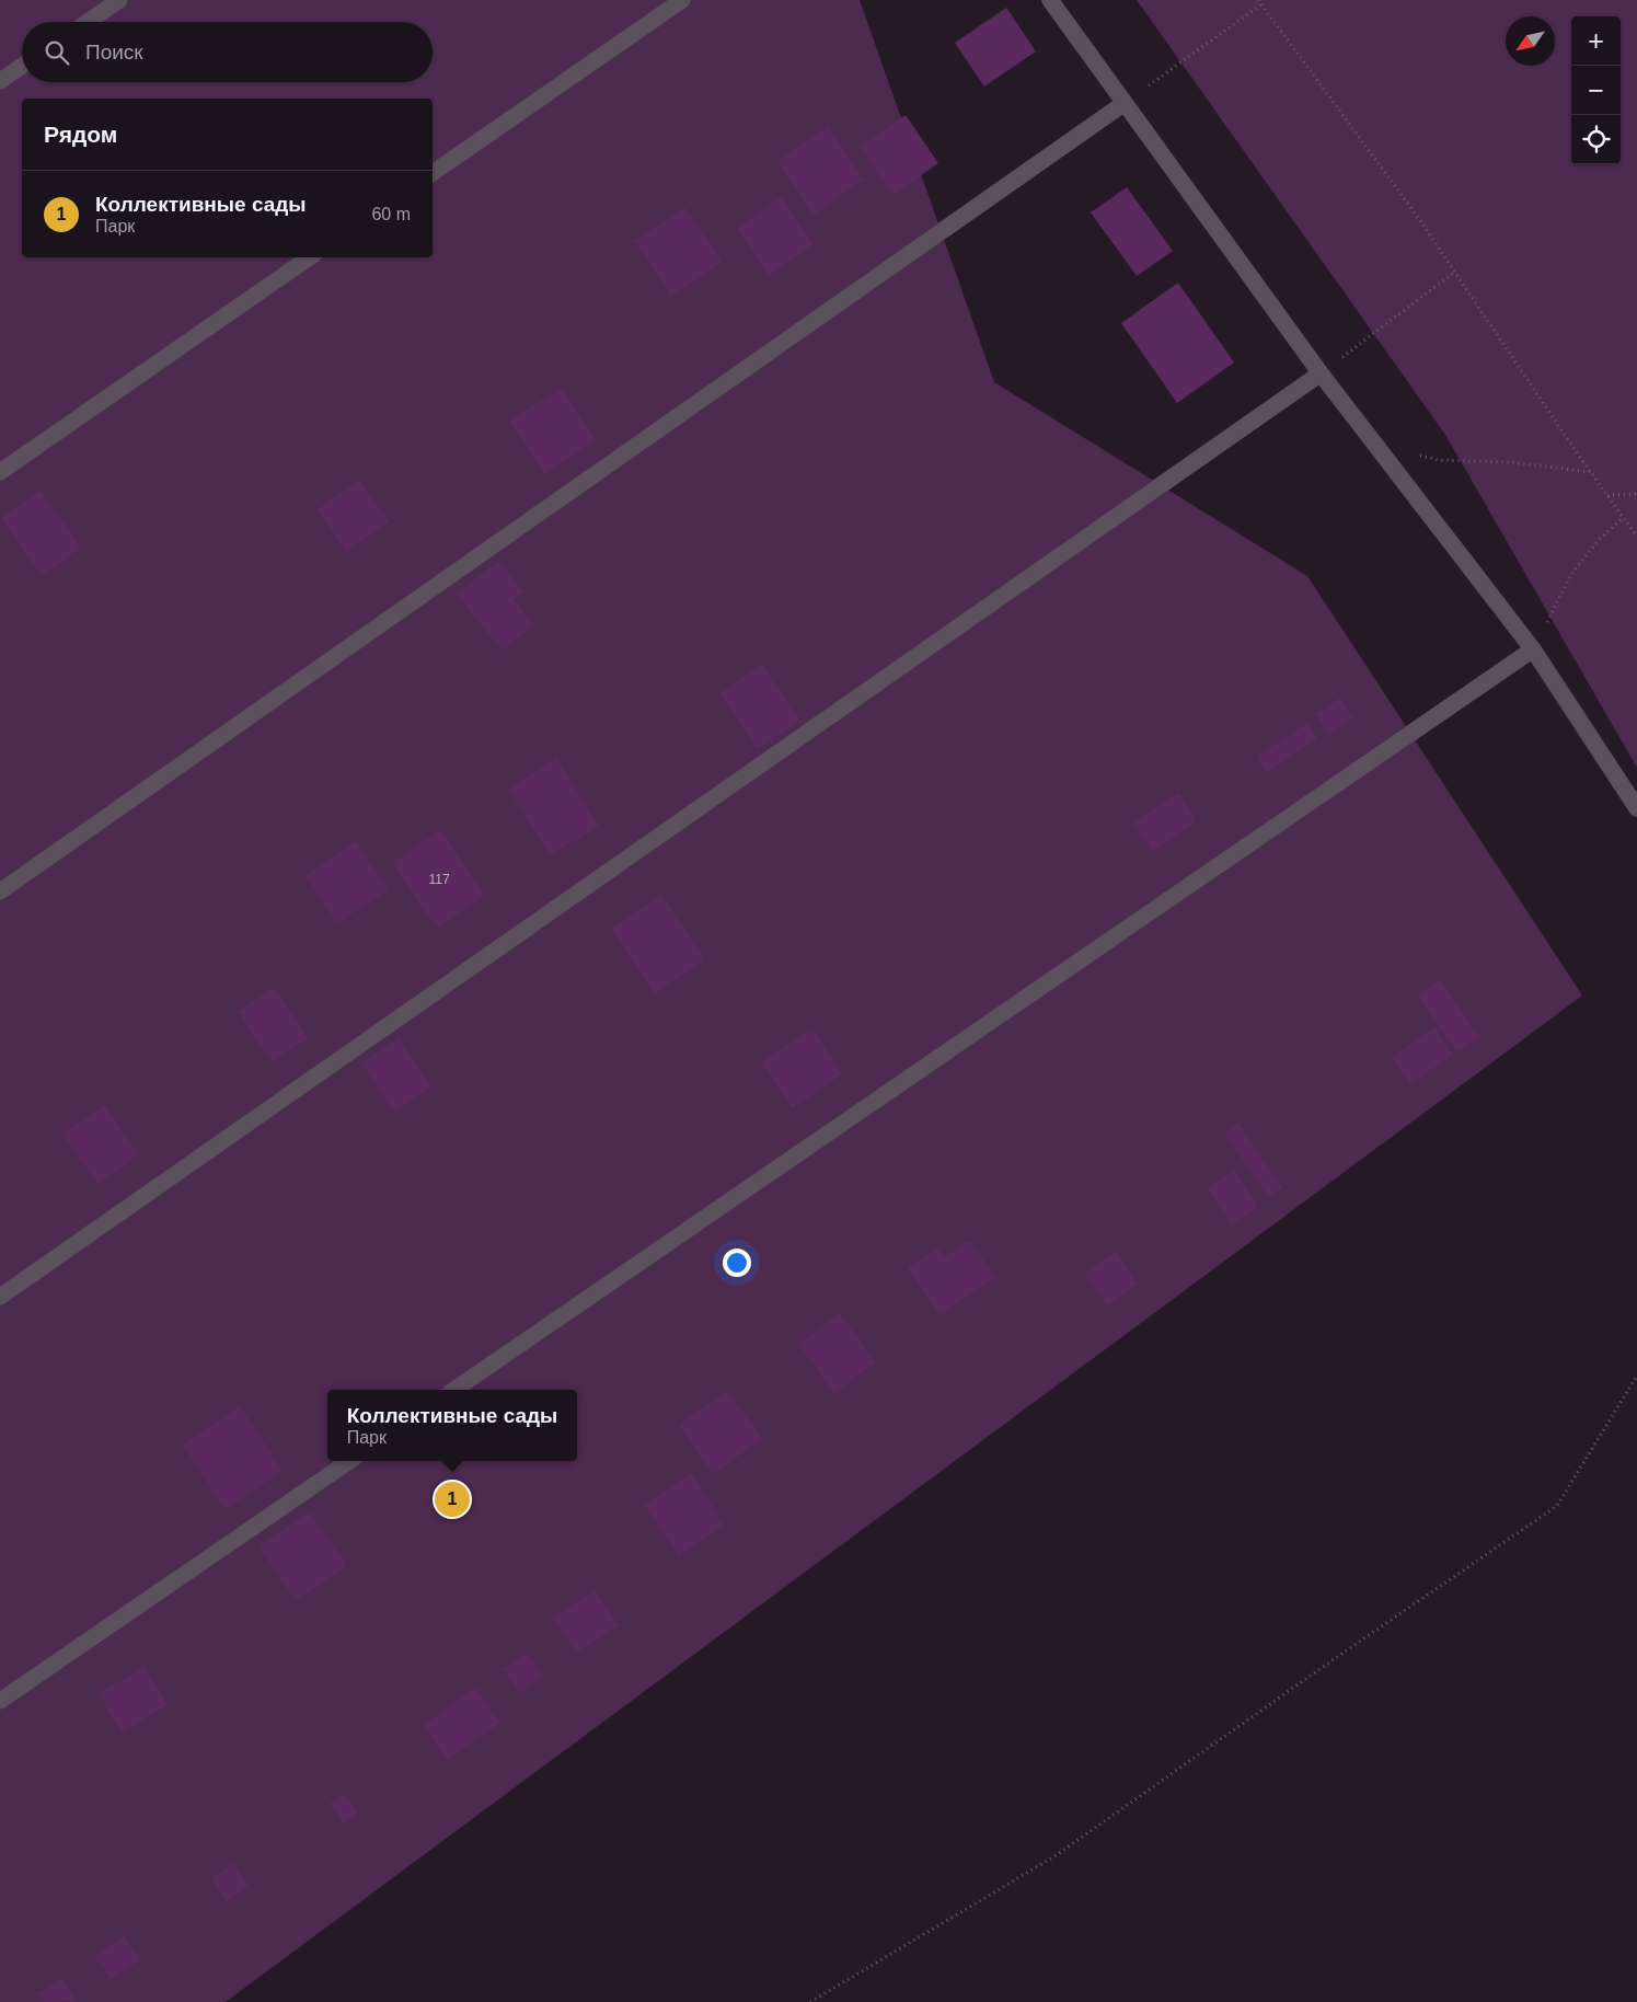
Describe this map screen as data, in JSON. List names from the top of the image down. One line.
{"house_numbers":["117"],"north":"bottom left","page":{"map_buttons":["+","−"],"search":"Поиск","heading":"Рядом","list":[{"mark":"1","name":"Коллективные сады","note":"Парк","value":"60 m"}],"popup":["Коллективные сады","Парк"],"pins":"1"}}
